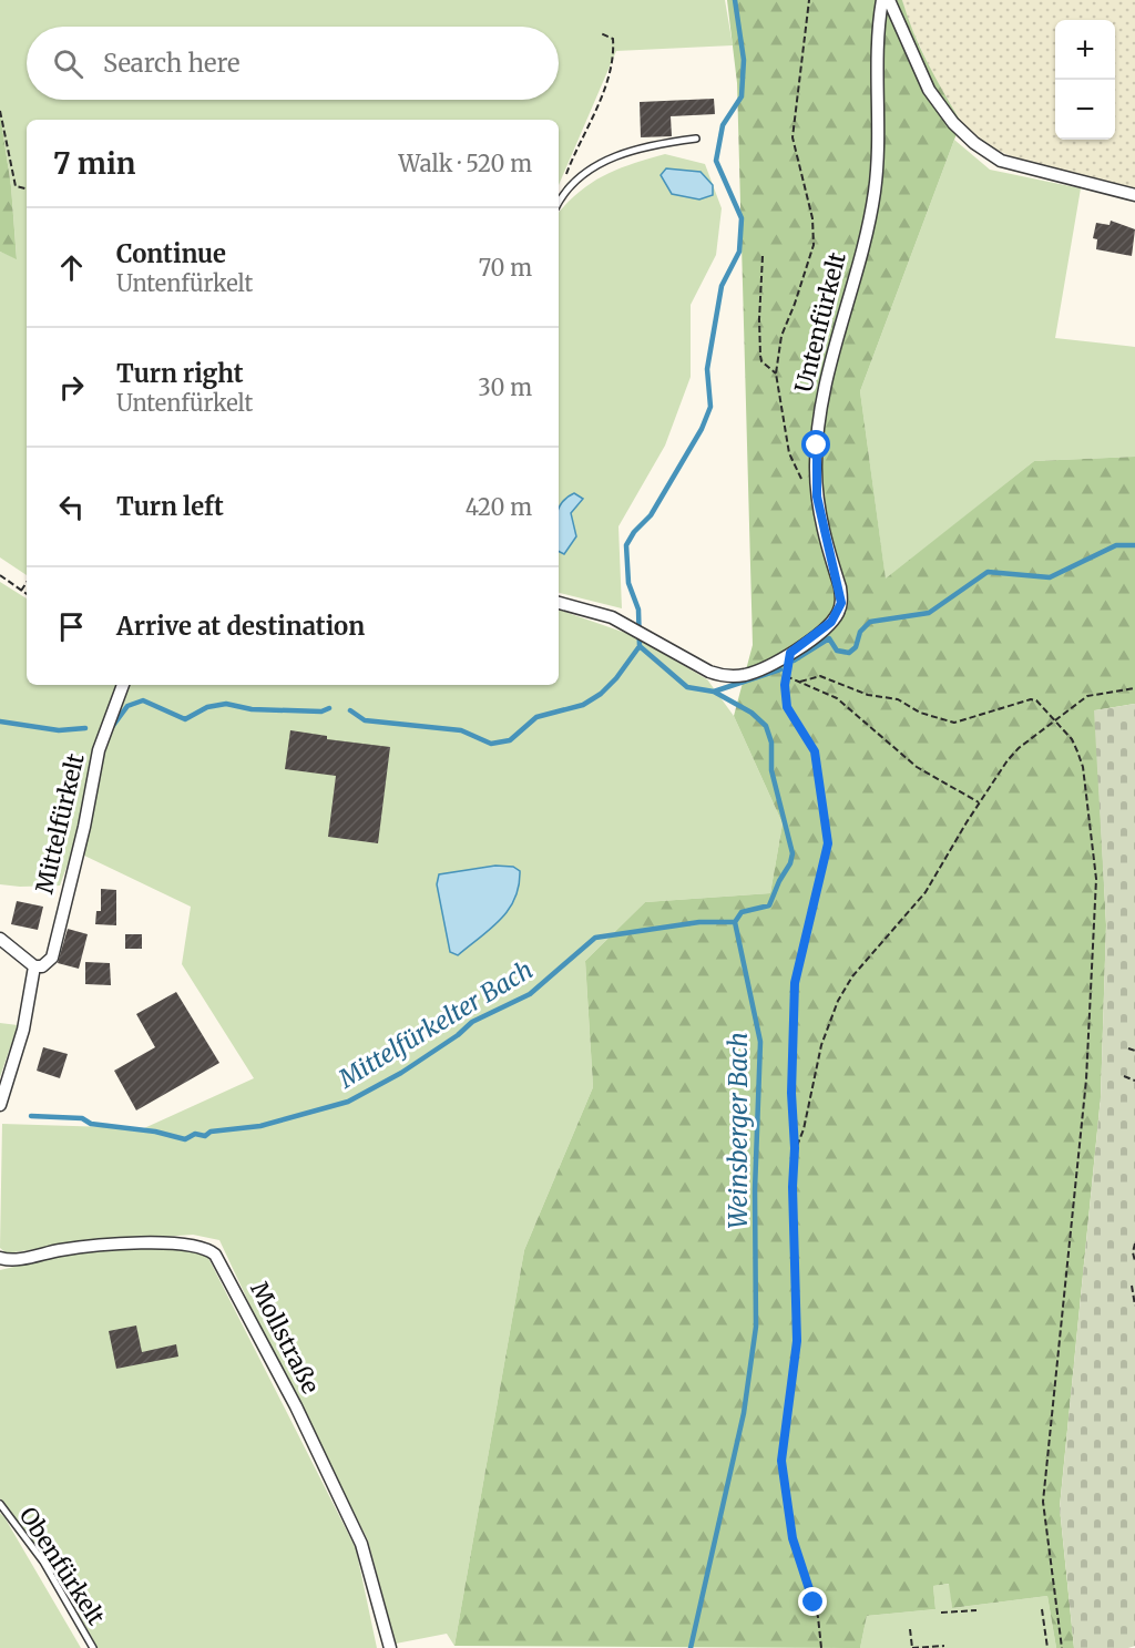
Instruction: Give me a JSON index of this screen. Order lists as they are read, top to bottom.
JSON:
{
  "streets": {
    "street": ["Untenfürkelt", "Mittelfürkelt", "Mollstraße"],
    "lane": ["Obenfürkelt"]
  },
  "water": ["Mittelfürkelter Bach", "Weinsberger Bach"],
  "page": {
    "map_buttons": ["+", "−"],
    "search": "Search here",
    "heading": ["7 min", "Walk · 520 m"],
    "list": [
      ["Continue", "Untenfürkelt", "70 m"],
      ["Turn right", "Untenfürkelt", "30 m"],
      ["Turn left", "420 m"],
      "Arrive at destination"
    ]
  }
}
